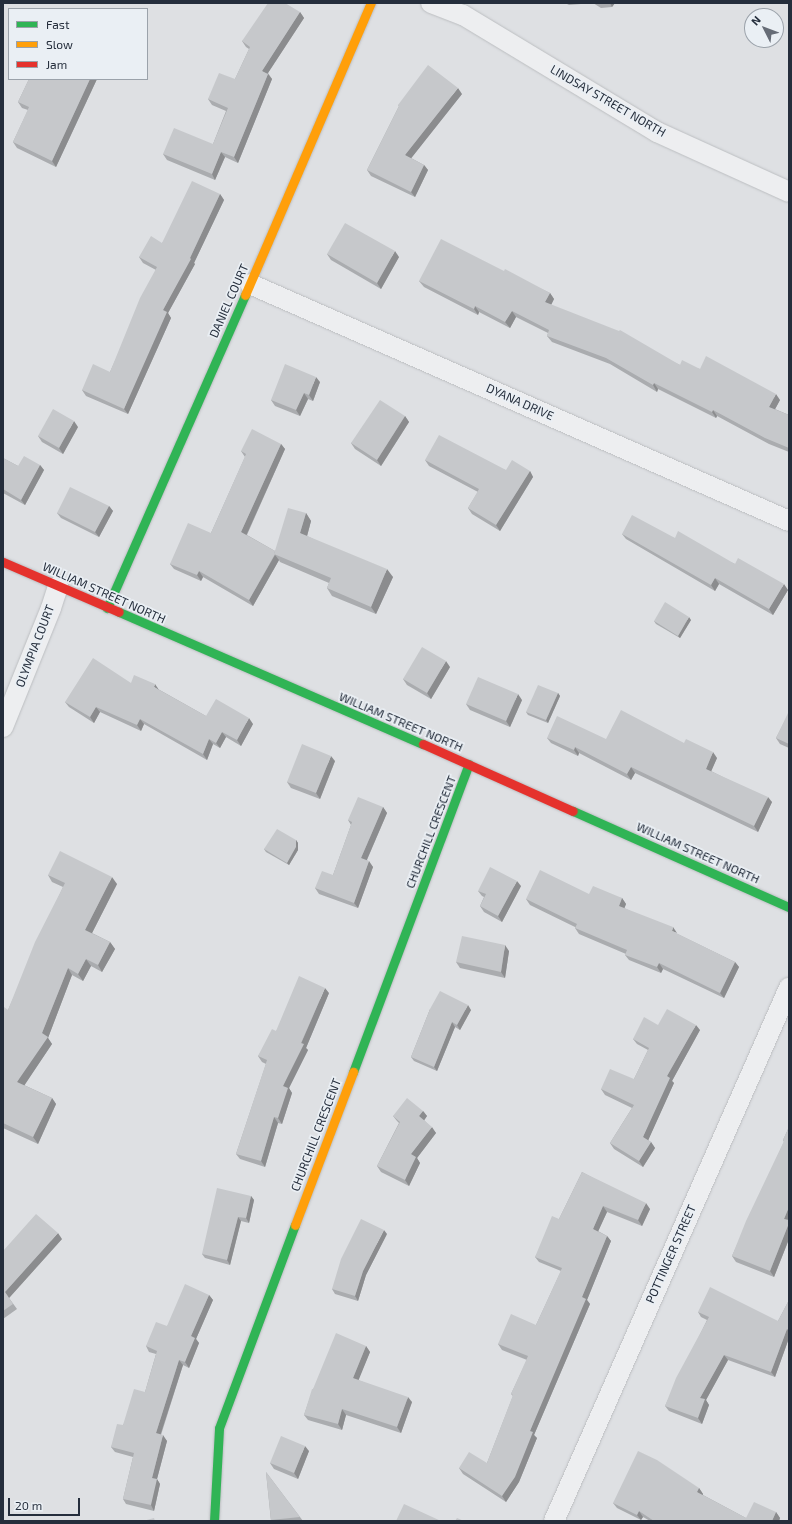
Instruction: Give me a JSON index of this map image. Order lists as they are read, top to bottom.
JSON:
{
  "streets": {
    "street": [
      "LINDSAY STREET NORTH",
      "DANIEL COURT",
      "DYANA DRIVE",
      "WILLIAM STREET NORTH",
      "OLYMPIA COURT",
      "CHURCHILL CRESCENT",
      "POTTINGER STREET"
    ]
  },
  "crossings": [
    ["DANIEL COURT", "DYANA DRIVE"],
    ["DANIEL COURT", "WILLIAM STREET NORTH"],
    ["WILLIAM STREET NORTH", "OLYMPIA COURT"],
    ["WILLIAM STREET NORTH", "CHURCHILL CRESCENT"]
  ],
  "legend": ["Fast", "Slow", "Jam"],
  "scale_bar": "20 m",
  "north": "top left"
}
